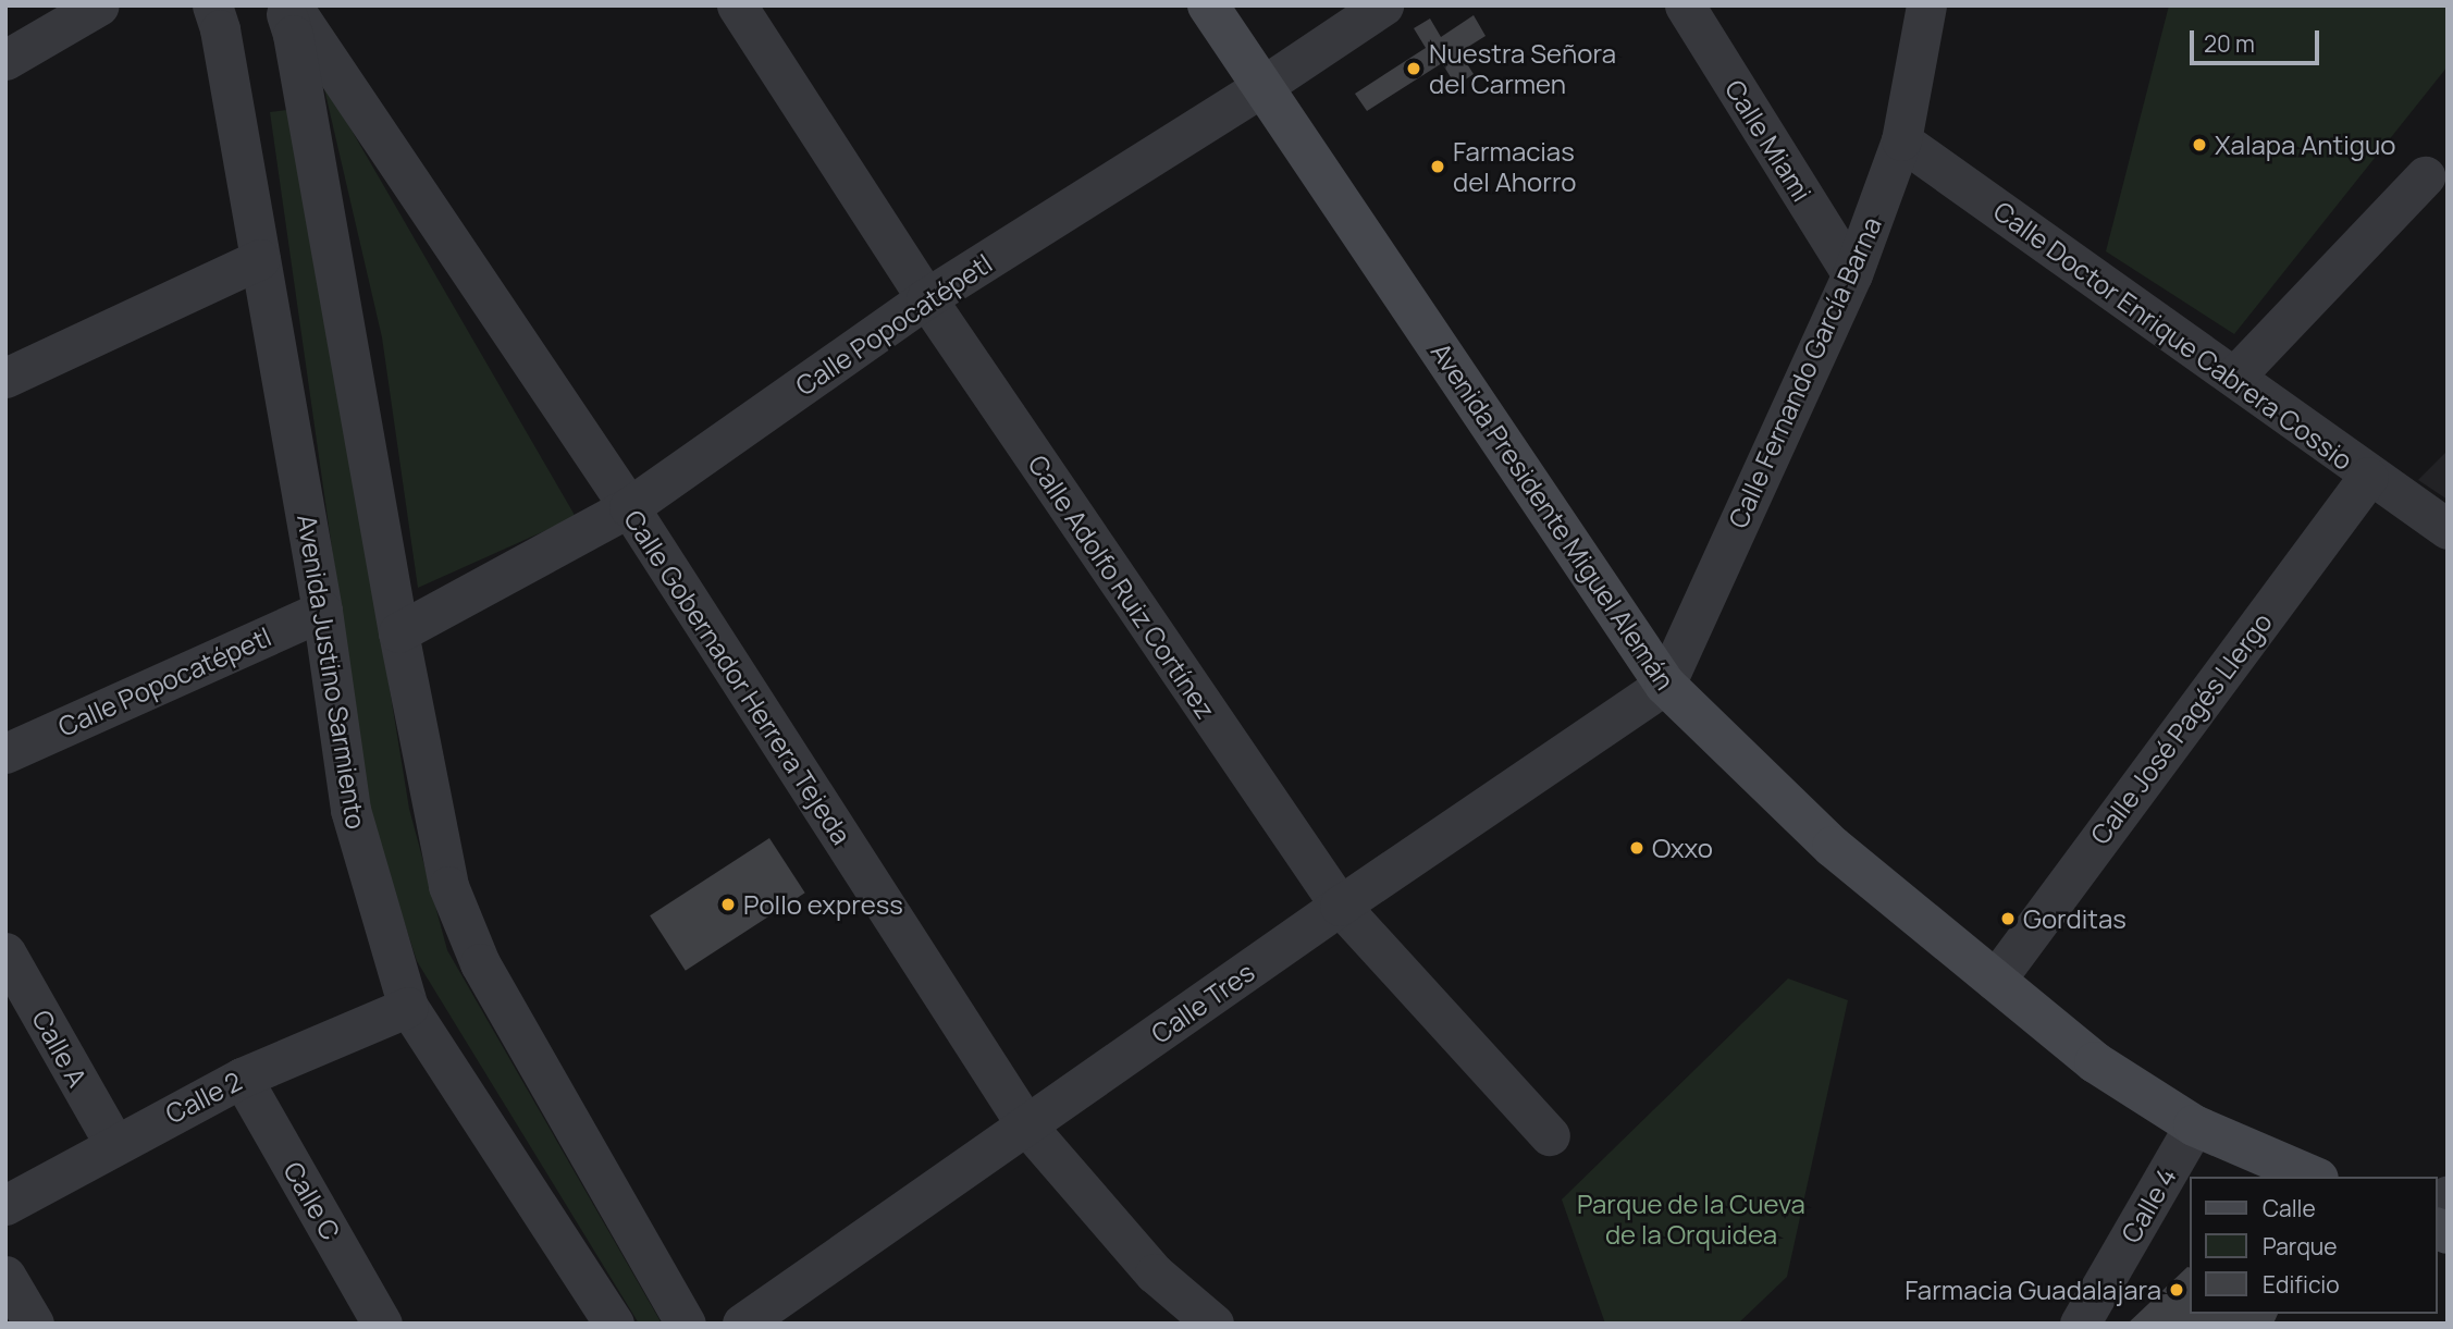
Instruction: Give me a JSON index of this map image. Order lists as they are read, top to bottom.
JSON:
{
  "streets": {
    "main road": ["Avenida Presidente Miguel Alemán"],
    "street": [
      "Calle Miami",
      "Calle Popocatépetl",
      "Calle Doctor Enrique Cabrera Cossio",
      "Calle Fernando García Barna",
      "Calle Adolfo Ruiz Cortínez",
      "Avenida Justino Sarmiento",
      "Calle Gobernador Herrera Tejeda",
      "Calle José Pagés Llergo",
      "Calle Tres",
      "Calle A",
      "Calle 2",
      "Calle C",
      "Calle 4"
    ]
  },
  "crossings": [
    ["Calle Miami", "Calle Fernando García Barna"],
    ["Calle Popocatépetl", "Avenida Presidente Miguel Alemán"],
    ["Calle Popocatépetl", "Calle Adolfo Ruiz Cortínez"],
    ["Calle Popocatépetl", "Avenida Justino Sarmiento"],
    ["Calle Popocatépetl", "Calle Gobernador Herrera Tejeda"],
    ["Calle Doctor Enrique Cabrera Cossio", "Calle Fernando García Barna"],
    ["Calle Doctor Enrique Cabrera Cossio", "Calle José Pagés Llergo"],
    ["Calle Fernando García Barna", "Avenida Presidente Miguel Alemán"],
    ["Calle Fernando García Barna", "Calle Tres"],
    ["Avenida Presidente Miguel Alemán", "Calle José Pagés Llergo"],
    ["Avenida Presidente Miguel Alemán", "Calle Tres"],
    ["Avenida Presidente Miguel Alemán", "Calle 4"],
    ["Calle Adolfo Ruiz Cortínez", "Calle Tres"],
    ["Avenida Justino Sarmiento", "Calle 2"],
    ["Calle Gobernador Herrera Tejeda", "Calle Tres"],
    ["Calle A", "Calle 2"],
    ["Calle 2", "Calle C"]
  ],
  "parks": ["Parque de la Cueva de la Orquidea"],
  "places": [
    "Nuestra Señora del Carmen",
    "Xalapa Antiguo",
    "Farmacias del Ahorro",
    "Oxxo",
    "Pollo express",
    "Gorditas",
    "Farmacia Guadalajara"
  ],
  "legend": ["Calle", "Parque", "Edificio"],
  "scale_bar": "20 m"
}
